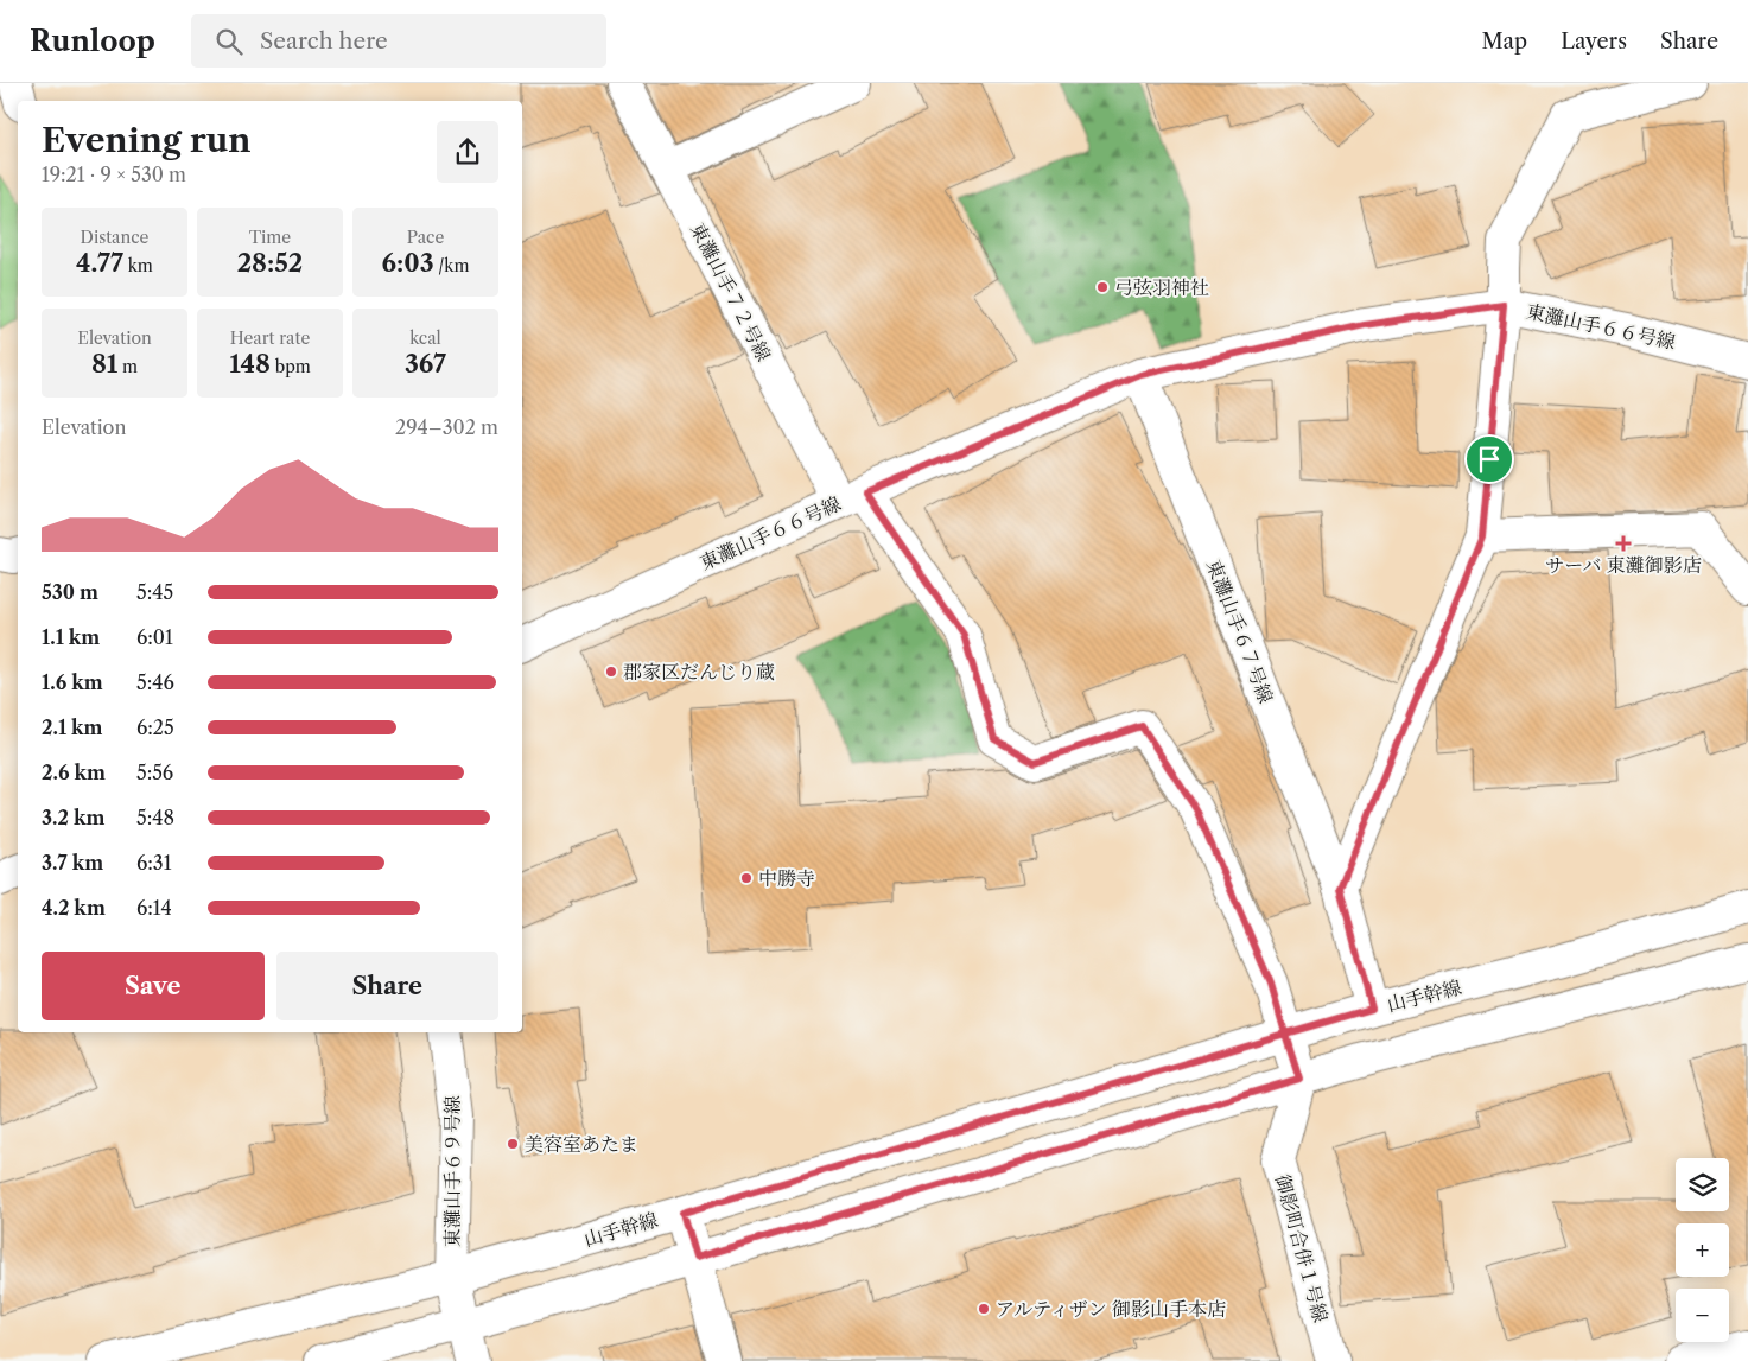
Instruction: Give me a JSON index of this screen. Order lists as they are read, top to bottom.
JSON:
{
  "streets": {
    "street": [
      "東灘山手７２号線",
      "東灘山手６６号線",
      "東灘山手６７号線",
      "山手幹線",
      "東灘山手６９号線",
      "御影町合併１号線"
    ]
  },
  "crossings": [
    ["東灘山手７２号線", "東灘山手６６号線"],
    ["東灘山手７２号線", "山手幹線"],
    ["東灘山手６６号線", "東灘山手６７号線"],
    ["山手幹線", "東灘山手６９号線"]
  ],
  "places": {
    "other": [
      "弓弦羽神社",
      "郡家区だんじり蔵",
      "中勝寺",
      "美容室あたま",
      "アルティザン 御影山手本店"
    ],
    "health": ["サーバ 東灘御影店"]
  },
  "page": {
    "header": "Runloop",
    "search": "Search here",
    "nav": ["Map", "Layers", "Share"],
    "heading": ["Evening run", "19:21 · 9 × 530 m"],
    "stats": [
      ["Distance", "4.77 km"],
      ["Time", "28:52"],
      ["Pace", "6:03 /km"],
      ["Elevation", "81 m"],
      ["Heart rate", "148 bpm"],
      ["kcal", "367"]
    ],
    "chart": ["Elevation", "294–302 m"],
    "list": [
      {
        "name": "530 m",
        "note": "5:45"
      },
      {
        "name": "1.1 km",
        "note": "6:01"
      },
      {
        "name": "1.6 km",
        "note": "5:46"
      },
      {
        "name": "2.1 km",
        "note": "6:25"
      },
      {
        "name": "2.6 km",
        "note": "5:56"
      },
      {
        "name": "3.2 km",
        "note": "5:48"
      },
      {
        "name": "3.7 km",
        "note": "6:31"
      },
      {
        "name": "4.2 km",
        "note": "6:14"
      }
    ],
    "buttons": ["Save", "Share"],
    "map_buttons": ["+", "−"]
  }
}
